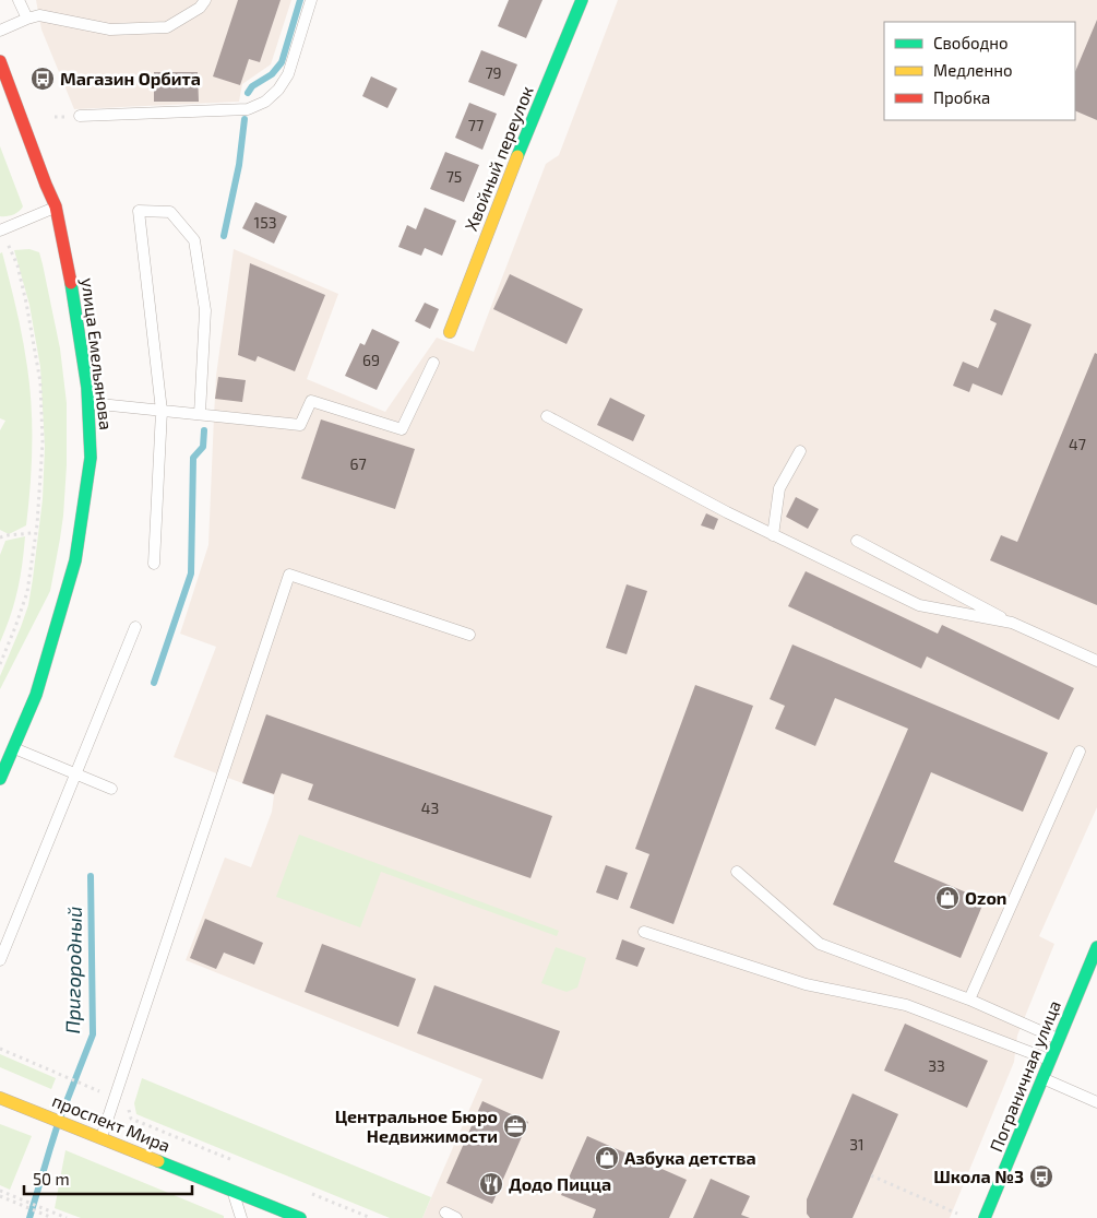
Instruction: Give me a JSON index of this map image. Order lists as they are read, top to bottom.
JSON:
{
  "streets": {
    "main road": [
      "Хвойный переулок",
      "улица Емельянова",
      "Пограничная улица",
      "проспект Мира"
    ]
  },
  "water": ["Пригородный"],
  "places": {
    "bus stop": ["Магазин Орбита", "Школа №3"],
    "shop": ["Ozon", "Азбука детства"],
    "office": ["Центральное Бюро Недвижимости"],
    "restaurant": ["Додо Пицца"]
  },
  "house_numbers": [
    "79",
    "77",
    "75",
    "153",
    "69",
    "47",
    "67",
    "43",
    "33",
    "31"
  ],
  "legend": ["Свободно", "Медленно", "Пробка"],
  "scale_bar": "50 m"
}
